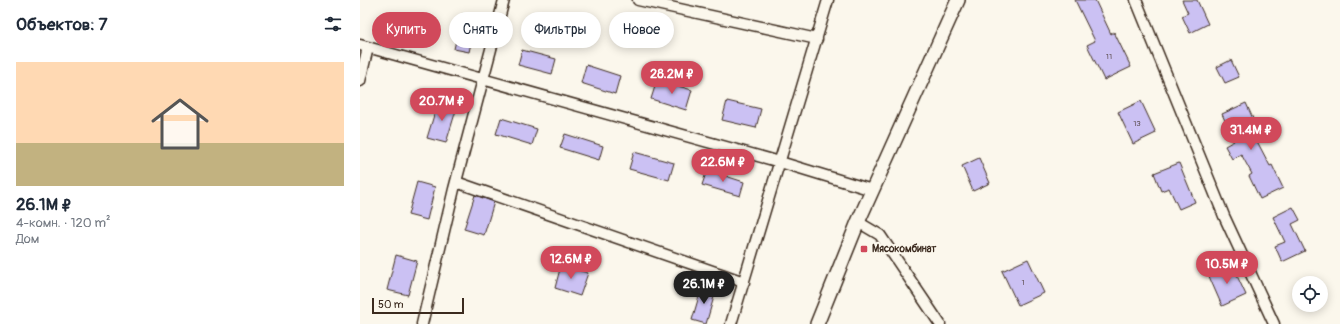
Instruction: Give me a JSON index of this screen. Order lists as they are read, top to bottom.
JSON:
{
  "places": {
    "transit": ["Мясокомбинат"]
  },
  "house_numbers": ["11", "13", "1"],
  "scale_bar": "50 m",
  "page": {
    "heading": "Объектов: 7",
    "chip": [
      "Купить",
      "Снять",
      "Фильтры",
      "Новое"
    ],
    "list": [
      {
        "name": "26.1M ₽",
        "note": "4-комн. · 120 m² · Дом"
      }
    ],
    "price": [
      "28.2M ₽",
      "20.7M ₽",
      "31.4M ₽",
      "22.6M ₽",
      "12.6M ₽",
      "10.5M ₽",
      "26.1M ₽"
    ],
    "scale": "50 m"
  }
}
